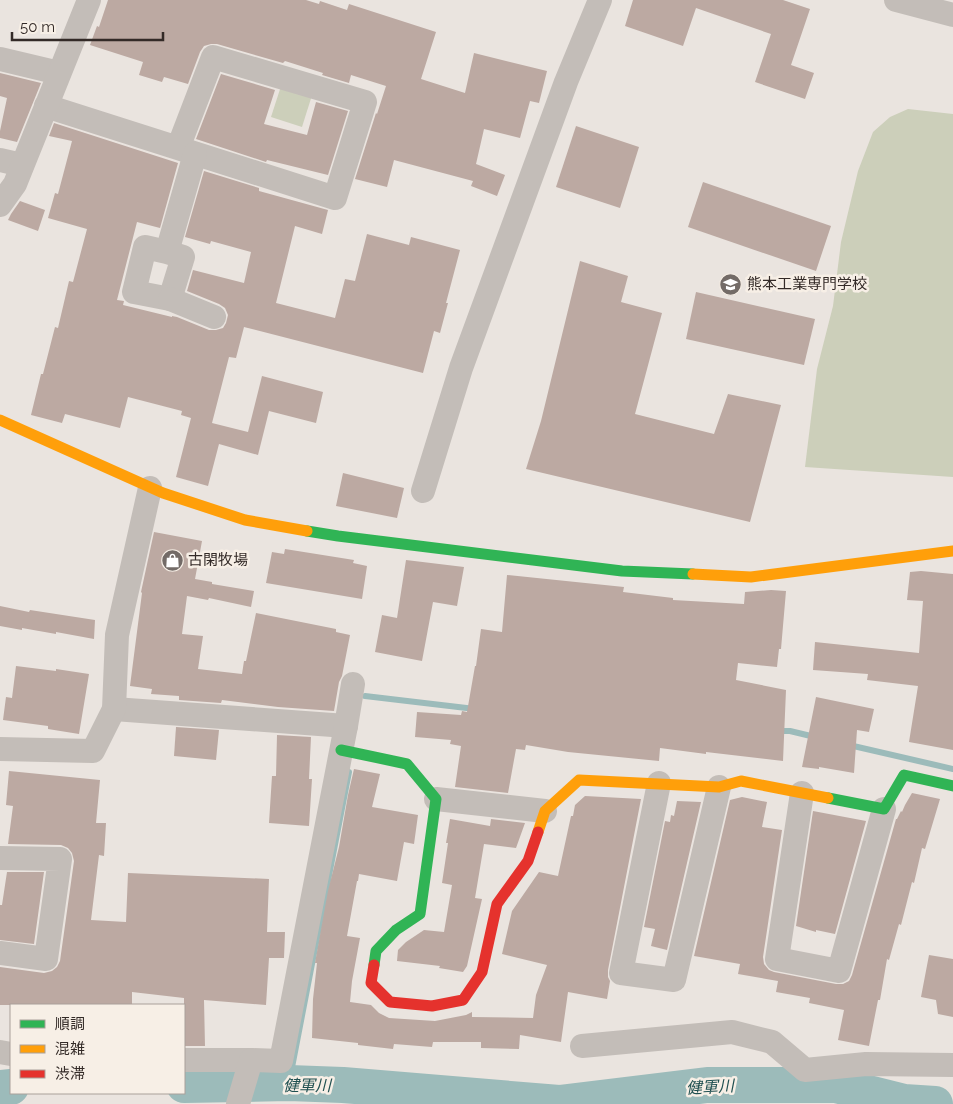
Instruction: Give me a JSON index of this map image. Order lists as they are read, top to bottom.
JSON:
{
  "water": ["健軍川"],
  "places": {
    "school or university": ["熊本工業専門学校"],
    "shop": ["古閑牧場"]
  },
  "legend": ["順調", "混雑", "渋滞"],
  "scale_bar": "50 m"
}
